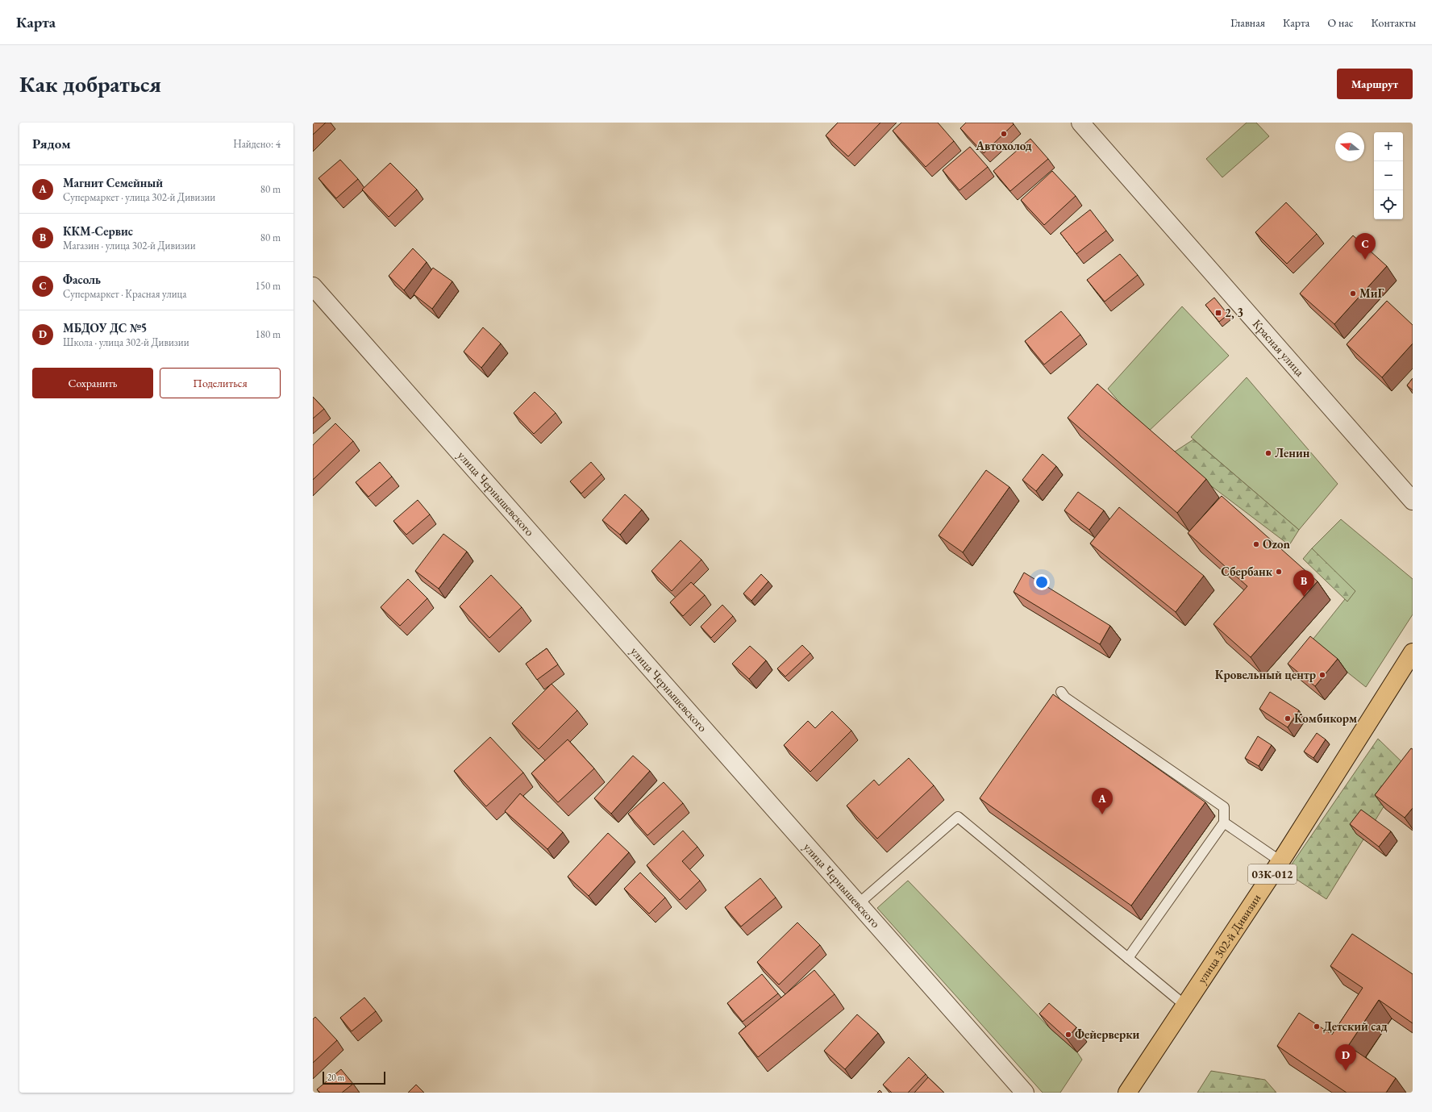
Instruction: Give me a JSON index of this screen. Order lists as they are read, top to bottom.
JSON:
{
  "streets": {
    "main road": ["03К-012", "улица 302-й Дивизии"],
    "street": ["Красная улица", "улица Чернышевского"]
  },
  "places": {
    "other": [
      "Автохолод",
      "МиГ",
      "Ленин",
      "Ozon",
      "Сбербанк",
      "Кровельный центр",
      "Комбикорм",
      "Детский сад",
      "Фейерверки"
    ],
    "transit": ["2, 3"]
  },
  "scale_bar": "20 m",
  "north": "left",
  "page": {
    "header": "Карта",
    "nav": [
      "Главная",
      "Карта",
      "О нас",
      "Контакты"
    ],
    "buttons": [
      "Маршрут",
      ["Сохранить", "Поделиться"]
    ],
    "title": "Как добраться",
    "heading": ["Рядом", "Найдено: 4"],
    "map_buttons": ["+", "−"],
    "list": [
      {
        "mark": "A",
        "name": "Магнит Семейный",
        "note": "Супермаркет · улица 302-й Дивизии",
        "value": "80 m"
      },
      {
        "mark": "B",
        "name": "ККМ-Сервис",
        "note": "Магазин · улица 302-й Дивизии",
        "value": "80 m"
      },
      {
        "mark": "C",
        "name": "Фасоль",
        "note": "Супермаркет · Красная улица",
        "value": "150 m"
      },
      {
        "mark": "D",
        "name": "МБДОУ ДС №5",
        "note": "Школа · улица 302-й Дивизии",
        "value": "180 m"
      }
    ],
    "pins": [
      "C",
      "B",
      "A",
      "D"
    ],
    "scale": "20 m"
  }
}
